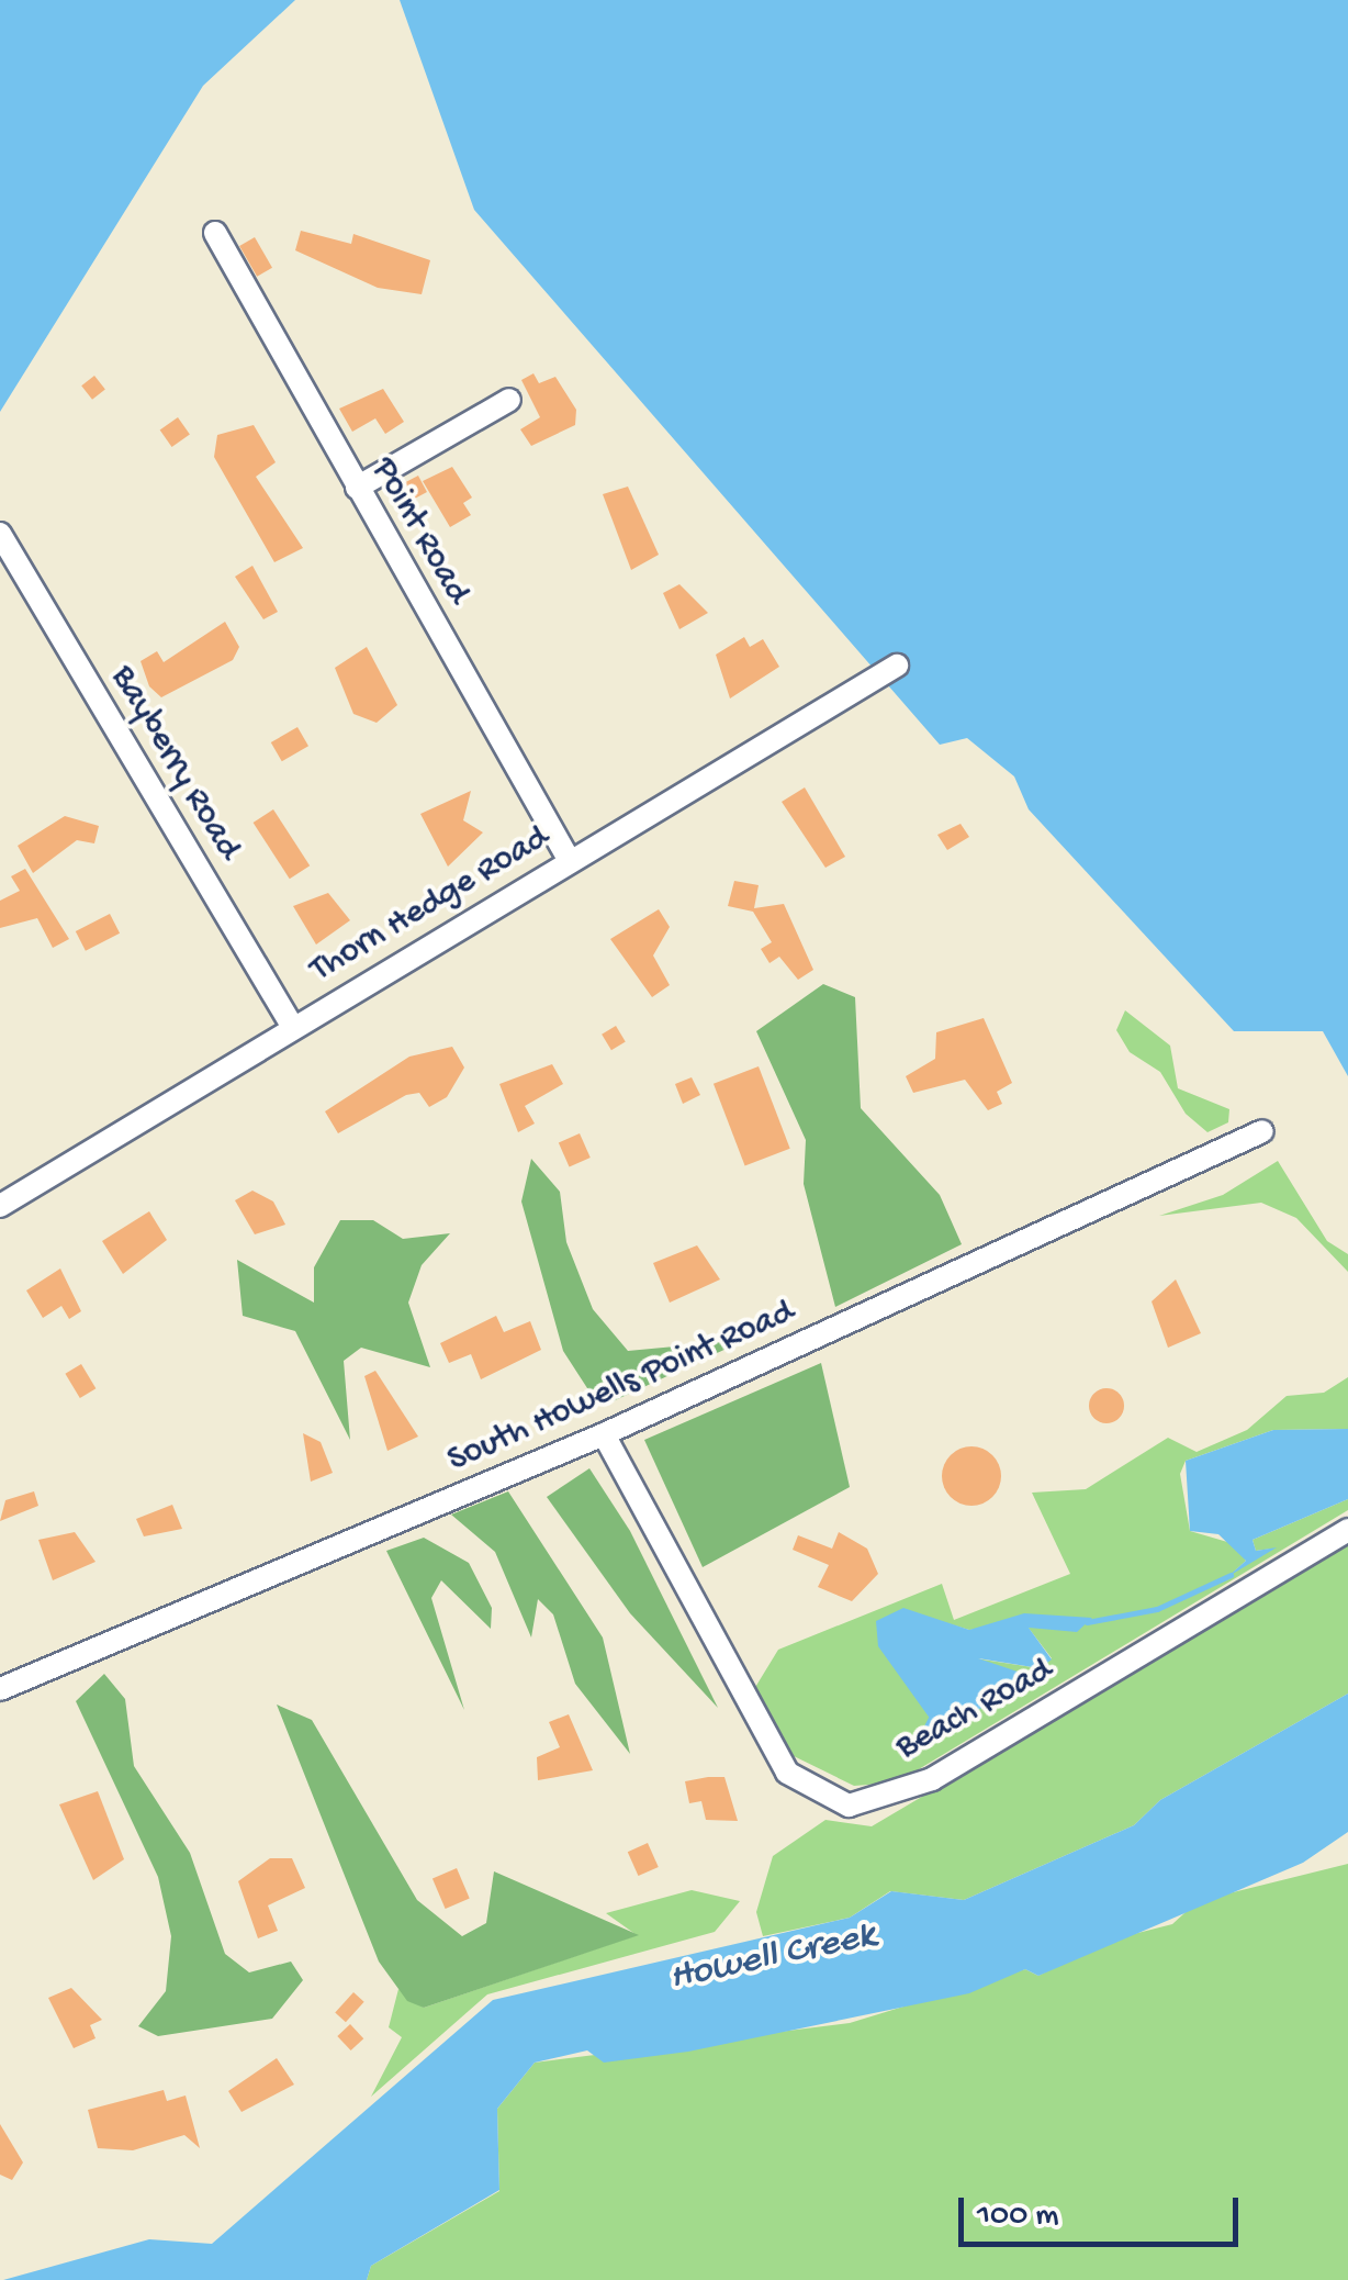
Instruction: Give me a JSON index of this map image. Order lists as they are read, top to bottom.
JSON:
{
  "streets": {
    "street": [
      "Point Road",
      "Bayberry Road",
      "Thorn Hedge Road",
      "South Howells Point Road",
      "Beach Road"
    ]
  },
  "crossings": [
    ["Point Road", "Thorn Hedge Road"],
    ["Bayberry Road", "Thorn Hedge Road"],
    ["South Howells Point Road", "Beach Road"]
  ],
  "water": ["Howell Creek"],
  "scale_bar": "100 m"
}
